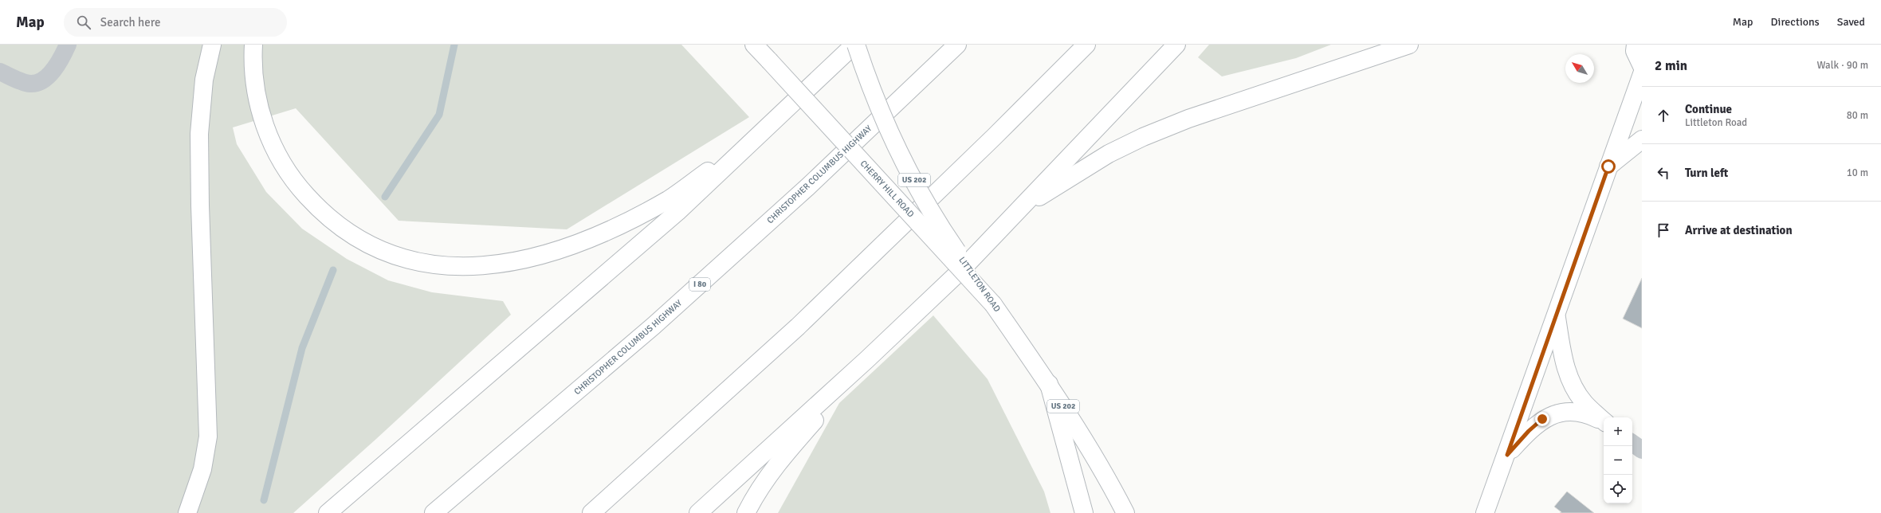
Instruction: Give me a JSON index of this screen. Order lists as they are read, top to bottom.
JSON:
{
  "streets": {
    "main road": [
      "CHRISTOPHER COLUMBUS HIGHWAY",
      "US 202",
      "CHERRY HILL ROAD",
      "I 80",
      "LITTLETON ROAD"
    ]
  },
  "crossings": [
    ["CHERRY HILL ROAD", "LITTLETON ROAD"]
  ],
  "north": "top left",
  "page": {
    "header": "Map",
    "search": "Search here",
    "nav": ["Map", "Directions", "Saved"],
    "heading": ["2 min", "Walk · 90 m"],
    "list": [
      ["Continue", "Littleton Road", "80 m"],
      ["Turn left", "10 m"],
      "Arrive at destination"
    ],
    "map_buttons": ["+", "−"]
  }
}
